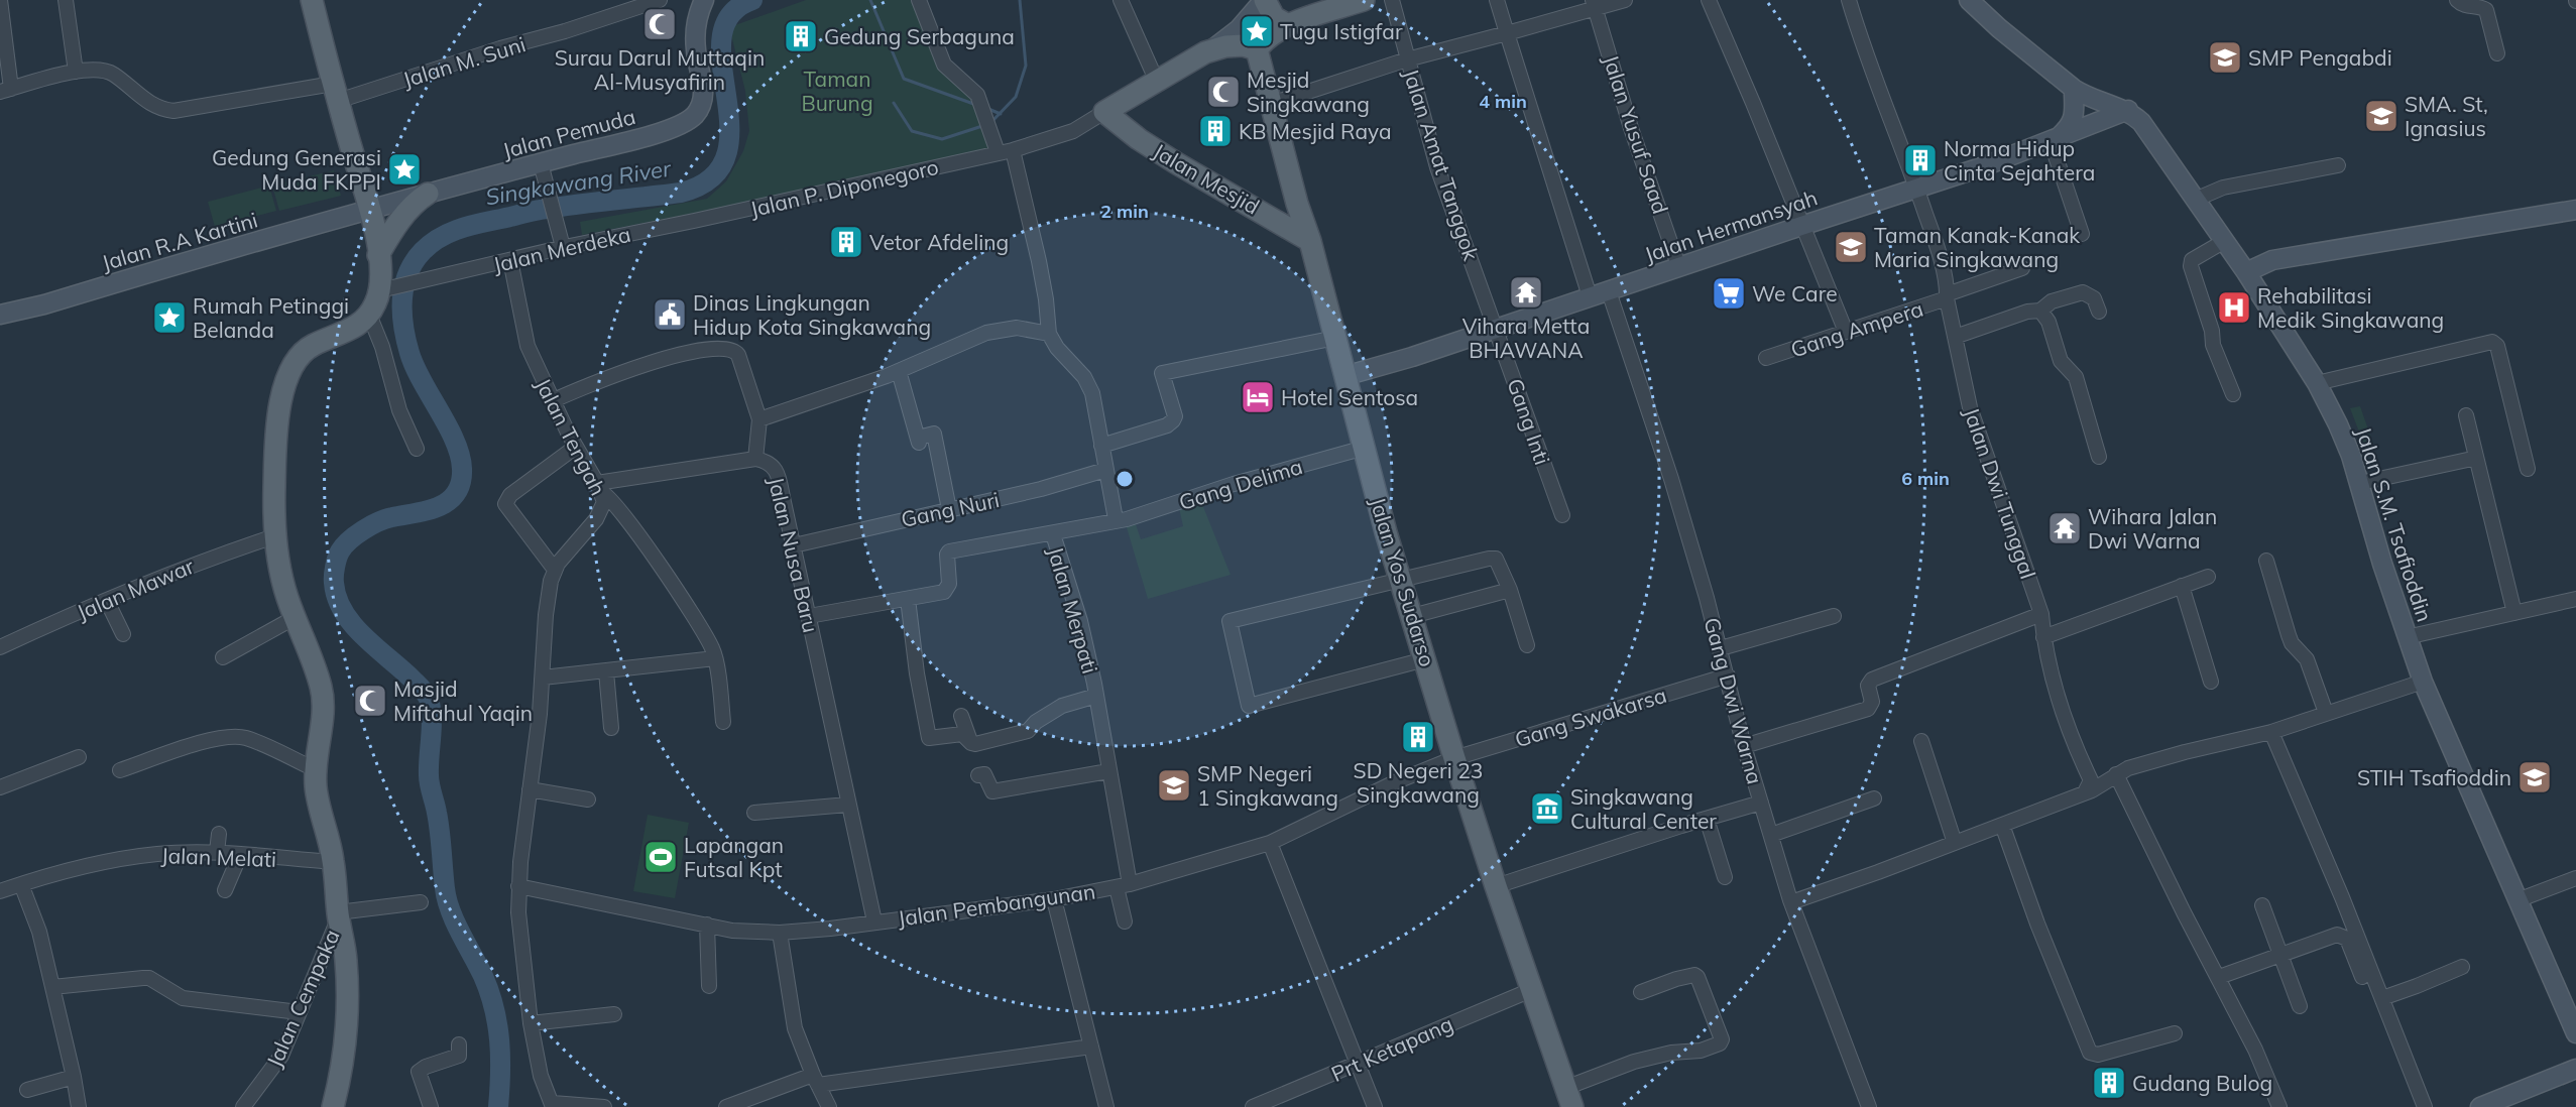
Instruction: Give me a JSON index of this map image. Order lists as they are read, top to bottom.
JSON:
{
  "streets": {
    "main road": ["Jalan Mesjid", "Jalan Yos Sudarso"],
    "street": [
      "Jalan M. Suni",
      "Jalan Pemuda",
      "Jalan Yusuf Saad",
      "Jalan Amat Tanggok",
      "Jalan P. Diponegoro",
      "Jalan Hermansyah",
      "Jalan R.A Kartini",
      "Jalan Merdeka",
      "Gang Ampera",
      "Gang Inti",
      "Jalan Tengah",
      "Gang Delima",
      "Jalan Dwi Tunggal",
      "Gang Nuri",
      "Jalan S.M. Tsafioddin",
      "Jalan Nusa Baru",
      "Jalan Mawar",
      "Jalan Merpati",
      "Gang Dwi Warna",
      "Gang Swakarsa",
      "Jalan Melati",
      "Jalan Pembangunan",
      "Jalan Cempaka",
      "Prt Ketapang"
    ]
  },
  "crossings": [
    ["Jalan Pemuda", "Jalan R.A Kartini"],
    ["Jalan Yusuf Saad", "Jalan Hermansyah"],
    ["Jalan Amat Tanggok", "Jalan Hermansyah"],
    ["Jalan Amat Tanggok", "Gang Inti"],
    ["Jalan Mesjid", "Jalan Yos Sudarso"],
    ["Jalan P. Diponegoro", "Jalan Merdeka"],
    ["Jalan Hermansyah", "Gang Inti"],
    ["Jalan Hermansyah", "Jalan Dwi Tunggal"],
    ["Jalan Hermansyah", "Jalan S.M. Tsafioddin"],
    ["Jalan Hermansyah", "Jalan Yos Sudarso"],
    ["Jalan Hermansyah", "Gang Dwi Warna"],
    ["Jalan Merdeka", "Jalan Tengah"],
    ["Gang Ampera", "Jalan Dwi Tunggal"],
    ["Jalan Tengah", "Jalan Nusa Baru"],
    ["Jalan Tengah", "Jalan Pembangunan"],
    ["Gang Delima", "Jalan Yos Sudarso"],
    ["Gang Delima", "Jalan Merpati"],
    ["Gang Nuri", "Jalan Nusa Baru"],
    ["Jalan Nusa Baru", "Jalan Pembangunan"],
    ["Jalan Yos Sudarso", "Gang Swakarsa"],
    ["Jalan Yos Sudarso", "Jalan Pembangunan"],
    ["Jalan Yos Sudarso", "Prt Ketapang"],
    ["Jalan Merpati", "Jalan Pembangunan"],
    ["Gang Dwi Warna", "Gang Swakarsa"],
    ["Gang Swakarsa", "Jalan Pembangunan"]
  ],
  "water": ["Singkawang River"],
  "parks": ["Taman Burung"],
  "places": {
    "mosque": ["Surau Darul Muttaqin Al-Musyafirin", "Mesjid Singkawang", "Masjid Miftahul Yaqin"],
    "place": ["Tugu Istigfar", "Gedung Generasi Muda FKPPI", "Rumah Petinggi Belanda"],
    "building": [
      "Gedung Serbaguna",
      "KB Mesjid Raya",
      "Norma Hidup Cinta Sejahtera",
      "Vetor Afdeling",
      "SD Negeri 23 Singkawang",
      "Gudang Bulog"
    ],
    "school or university": [
      "SMP Pengabdi",
      "SMA. St, Ignasius",
      "Taman Kanak-Kanak Maria Singkawang",
      "STIH Tsafioddin",
      "SMP Negeri 1 Singkawang"
    ],
    "temple": ["Vihara Metta BHAWANA", "Wihara Jalan Dwi Warna"],
    "supermarket": ["We Care"],
    "hospital": ["Rehabilitasi Medik Singkawang"],
    "public building": ["Dinas Lingkungan Hidup Kota Singkawang"],
    "hotel": ["Hotel Sentosa"],
    "museum": ["Singkawang Cultural Center"],
    "sports": ["Lapangan Futsal Kpt"]
  },
  "rings": ["4 min", "2 min", "6 min"]
}
